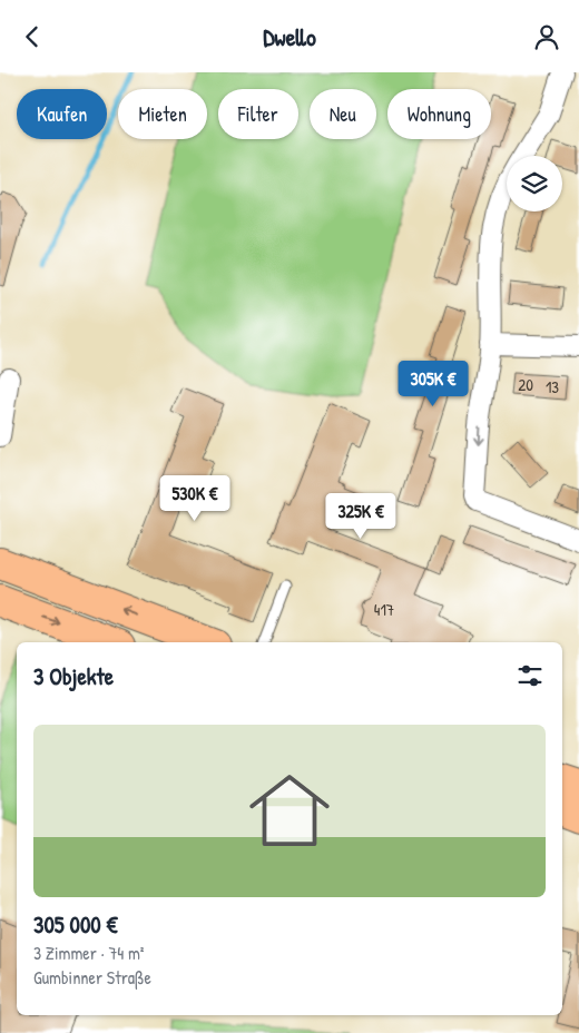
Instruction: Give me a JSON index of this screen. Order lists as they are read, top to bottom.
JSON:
{
  "house_numbers": ["20", "13", "417"],
  "page": {
    "header": "Dwello",
    "chip": [
      "Kaufen",
      "Mieten",
      "Filter",
      "Neu",
      "Wohnung"
    ],
    "price": ["305K €", "530K €", "325K €"],
    "heading": "3 Objekte",
    "list": [
      {
        "name": "305 000 €",
        "note": "3 Zimmer · 74 m² · Gumbinner Straße"
      }
    ]
  }
}
